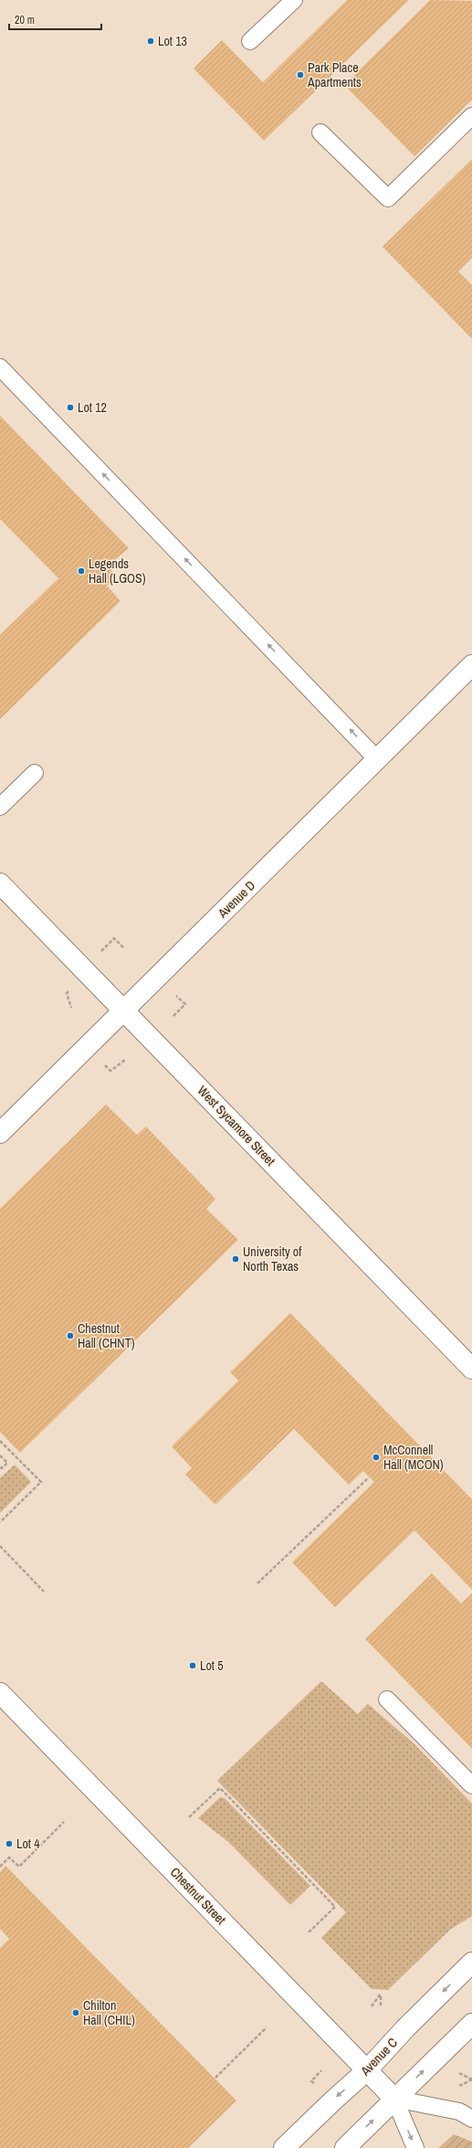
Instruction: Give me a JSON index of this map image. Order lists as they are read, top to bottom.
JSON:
{
  "streets": {
    "street": [
      "Avenue D",
      "West Sycamore Street",
      "Chestnut Street",
      "Avenue C"
    ]
  },
  "crossings": [
    ["Avenue D", "West Sycamore Street"],
    ["Chestnut Street", "Avenue C"]
  ],
  "places": [
    "Lot 13",
    "Park Place Apartments",
    "Lot 12",
    "Legends Hall (LGOS)",
    "University of North Texas",
    "Chestnut Hall (CHNT)",
    "McConnell Hall (MCON)",
    "Lot 5",
    "Lot 4",
    "Chilton Hall (CHIL)"
  ],
  "scale_bar": "20 m"
}
